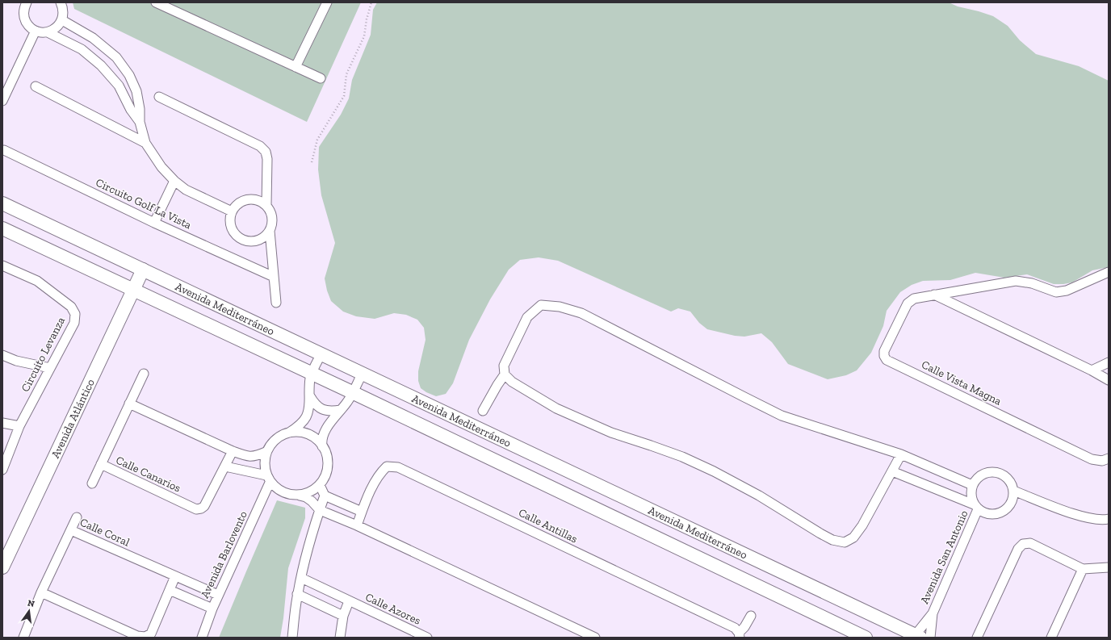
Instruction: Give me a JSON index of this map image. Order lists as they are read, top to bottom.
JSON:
{
  "streets": {
    "street": [
      "Circuito Golf La Vista",
      "Avenida Mediterráneo",
      "Circuito Levanza",
      "Calle Vista Magna",
      "Avenida Atlántico",
      "Calle Canarios",
      "Calle Antillas",
      "Calle Coral",
      "Avenida Barlovento",
      "Avenida San Antonio",
      "Calle Azores"
    ]
  },
  "crossings": [
    ["Avenida Mediterráneo", "Avenida Atlántico"],
    ["Avenida Mediterráneo", "Avenida San Antonio"],
    ["Calle Coral", "Avenida Barlovento"]
  ],
  "north": "top"
}
